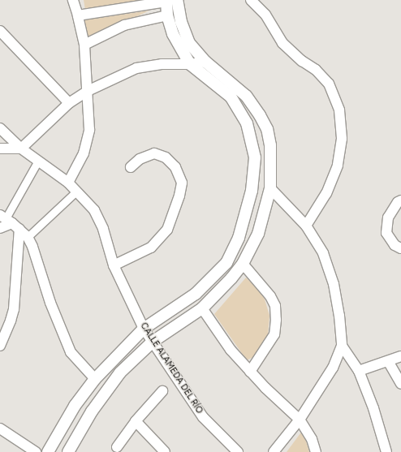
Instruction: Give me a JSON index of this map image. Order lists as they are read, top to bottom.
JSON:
{
  "streets": {
    "street": ["CALLE ALAMEDA DEL RÍO"]
  }
}
